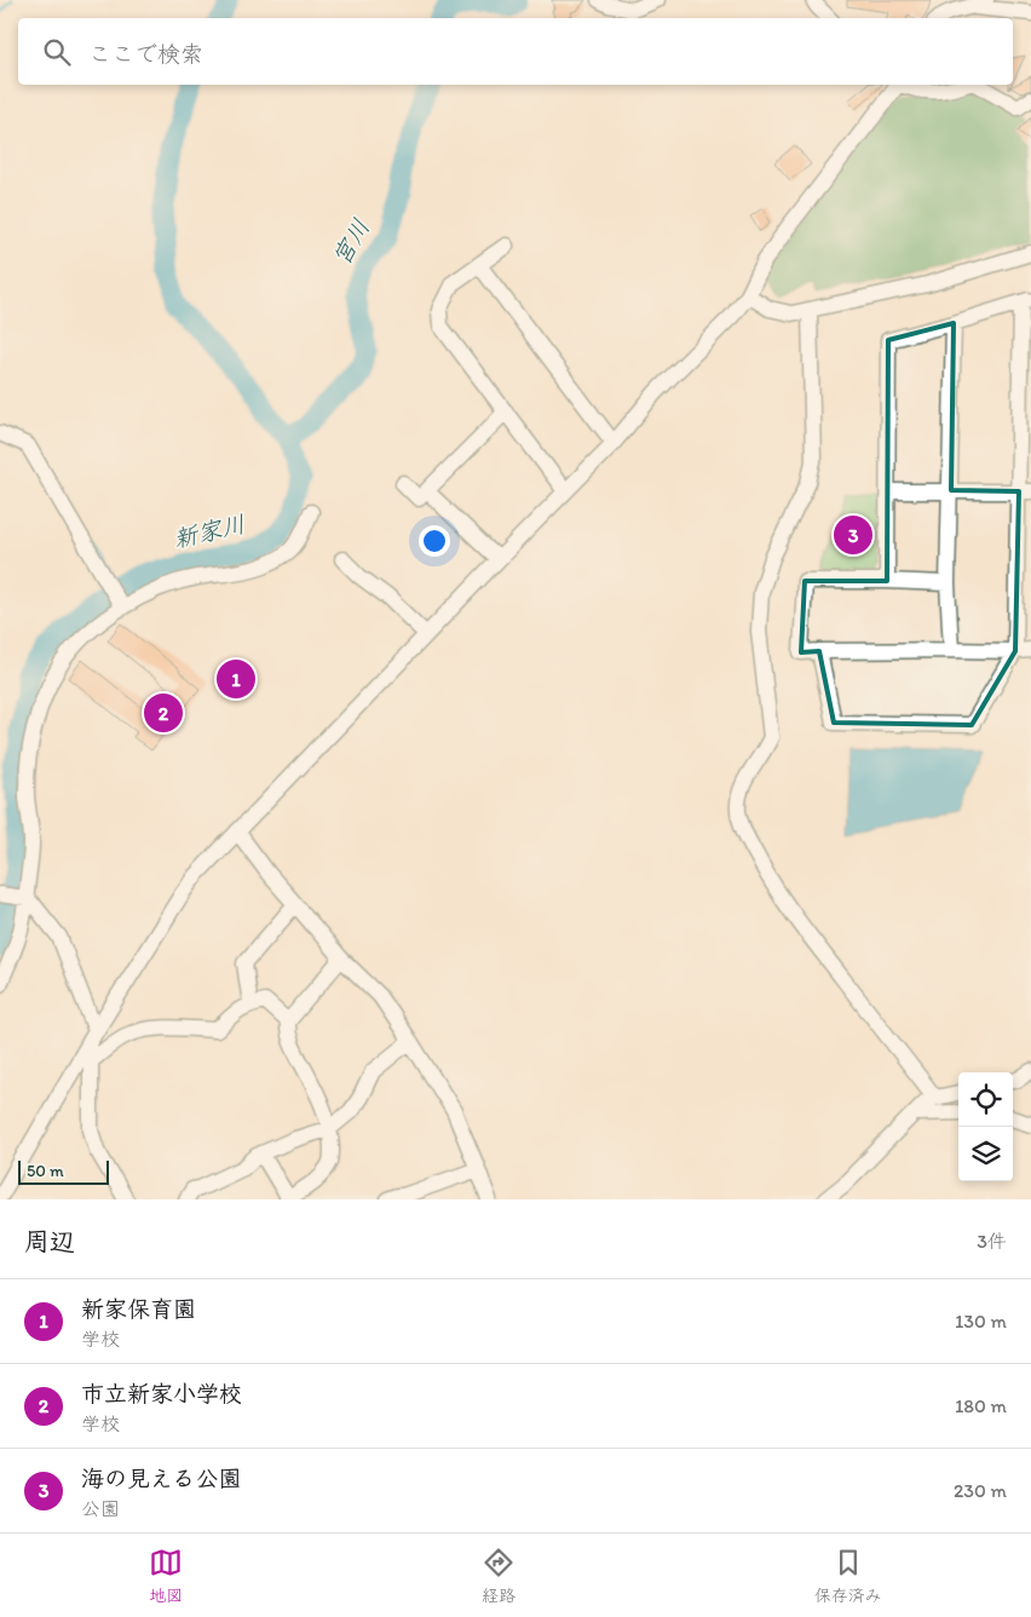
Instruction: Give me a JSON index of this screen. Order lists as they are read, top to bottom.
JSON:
{
  "water": ["宮川", "新家川"],
  "scale_bar": "50 m",
  "page": {
    "search": "ここで検索",
    "pins": ["3", "1", "2"],
    "scale": "50 m",
    "heading": ["周辺", "3件"],
    "list": [
      {
        "mark": "1",
        "name": "新家保育園",
        "note": "学校",
        "value": "130 m"
      },
      {
        "mark": "2",
        "name": "市立新家小学校",
        "note": "学校",
        "value": "180 m"
      },
      {
        "mark": "3",
        "name": "海の見える公園",
        "note": "公園",
        "value": "230 m"
      }
    ],
    "nav": ["地図", "経路", "保存済み"]
  }
}
